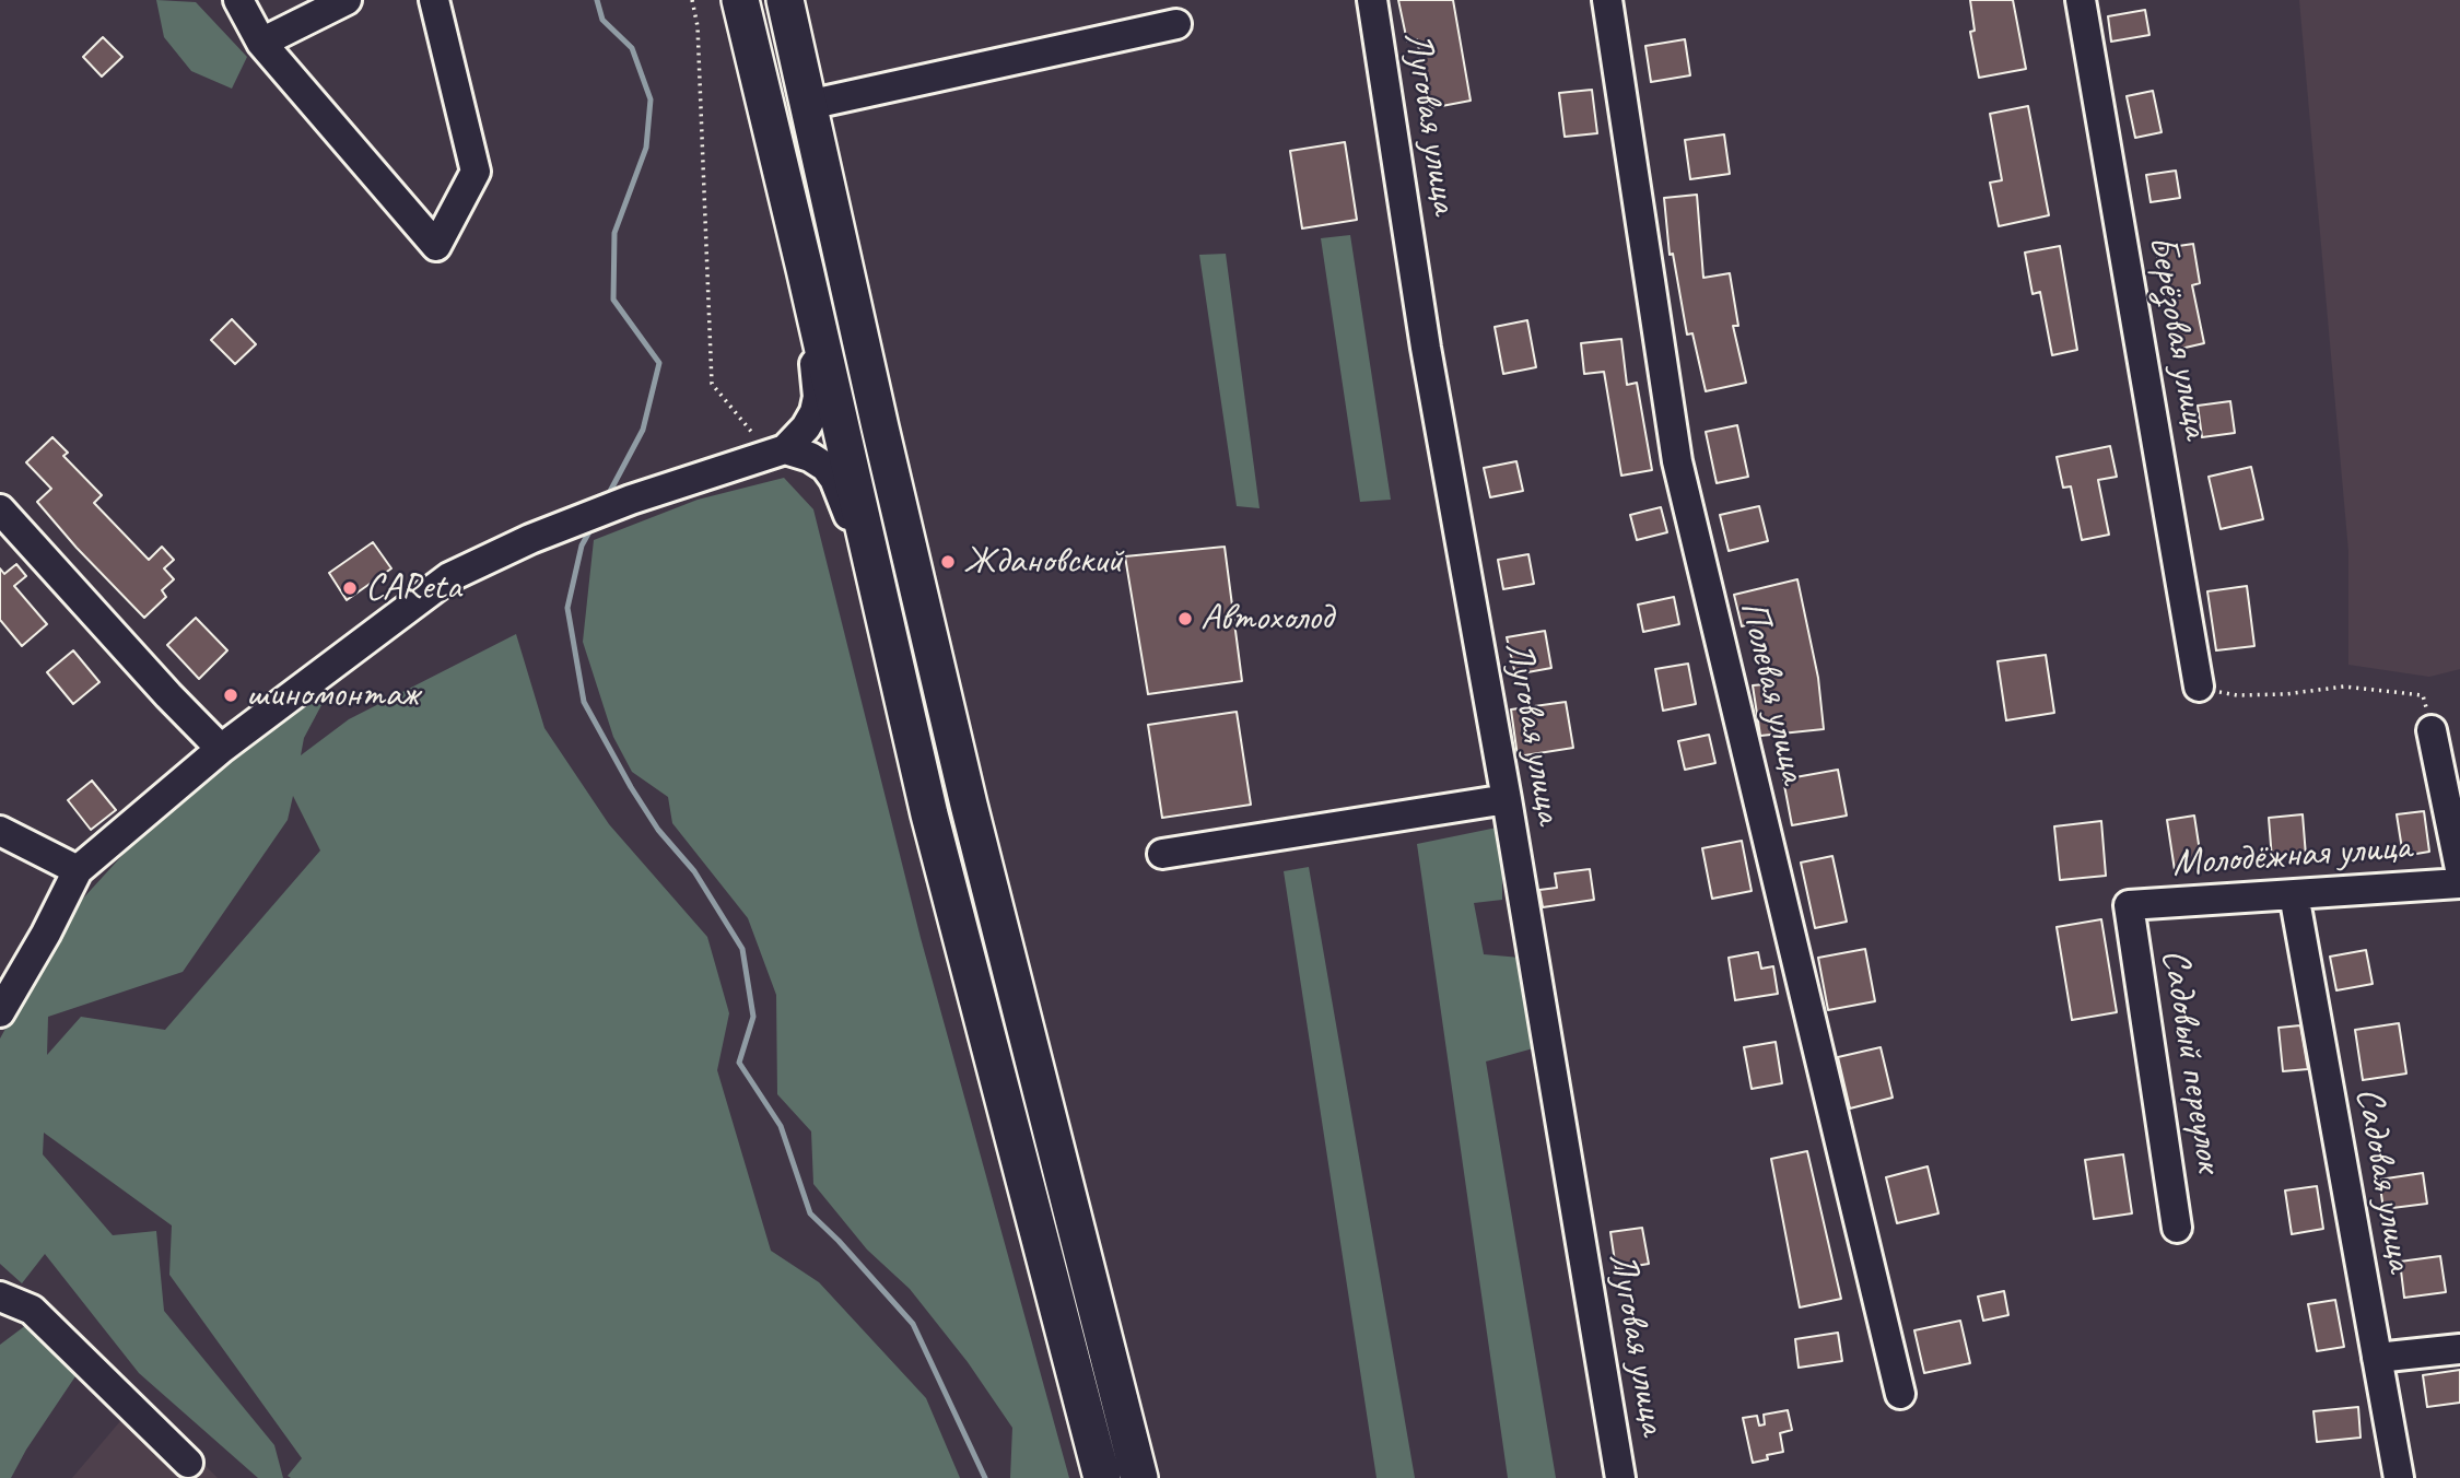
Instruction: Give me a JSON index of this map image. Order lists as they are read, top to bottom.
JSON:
{
  "streets": {
    "street": [
      "Луговая улица",
      "Берёзовая улица",
      "Полевая улица",
      "Молодёжная улица",
      "Садовый переулок",
      "Садовая улица"
    ]
  },
  "crossings": [
    ["Молодёжная улица", "Садовый переулок"],
    ["Молодёжная улица", "Садовая улица"]
  ],
  "places": [
    "Ждановский",
    "CAReta",
    "Автохолод",
    "шиномонтаж"
  ]
}
